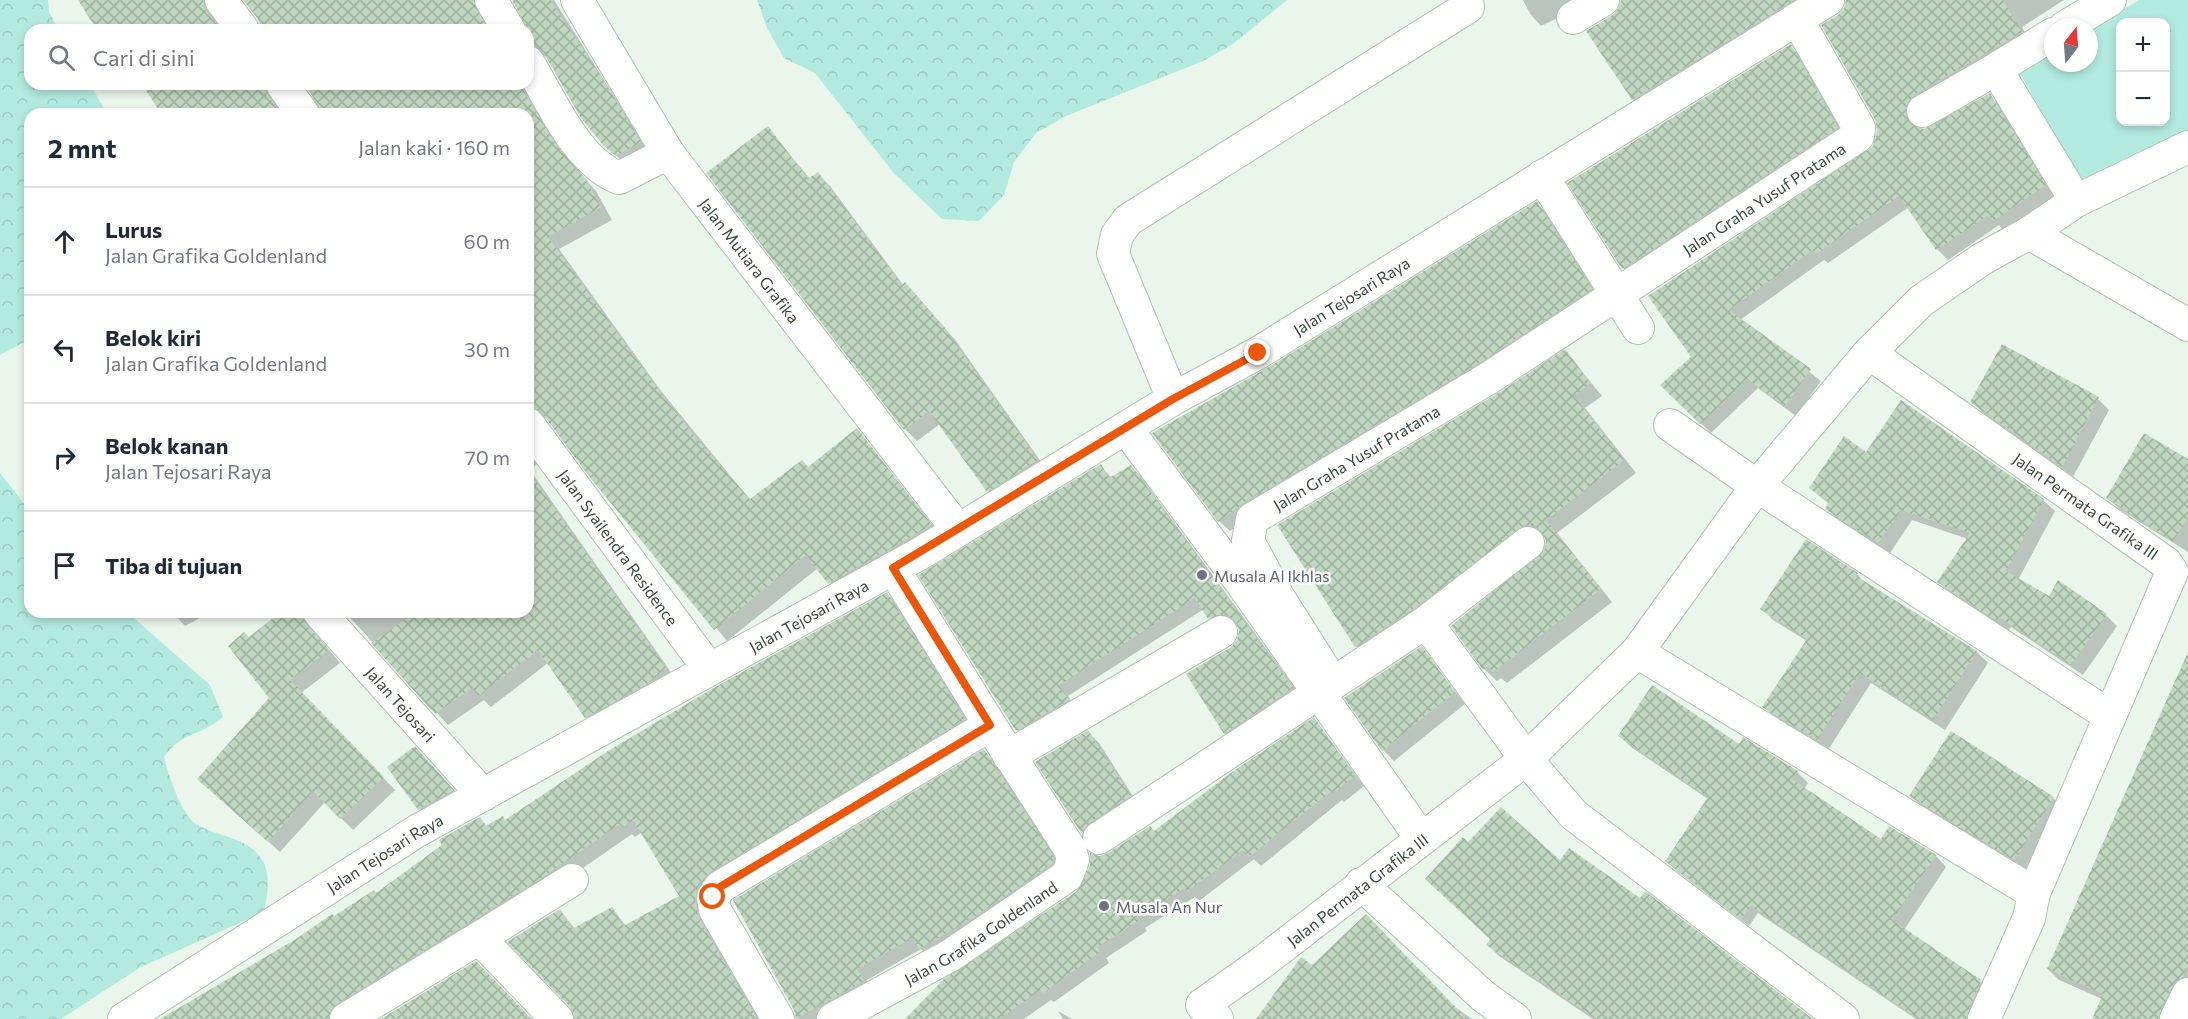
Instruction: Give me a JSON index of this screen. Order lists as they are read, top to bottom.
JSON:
{
  "streets": {
    "street": [
      "Jalan Graha Yusuf Pratama",
      "Jalan Mutiara Grafika",
      "Jalan Tejosari Raya",
      "Jalan Permata Grafika III",
      "Jalan Syailendra Residence",
      "Jalan Tejosari",
      "Jalan Grafika Goldenland"
    ]
  },
  "crossings": [
    ["Jalan Graha Yusuf Pratama", "Jalan Tejosari Raya"],
    ["Jalan Mutiara Grafika", "Jalan Tejosari Raya"],
    ["Jalan Tejosari Raya", "Jalan Syailendra Residence"],
    ["Jalan Tejosari Raya", "Jalan Tejosari"],
    ["Jalan Tejosari Raya", "Jalan Grafika Goldenland"]
  ],
  "places": ["Musala Al Ikhlas", "Musala An Nur"],
  "north": "top",
  "page": {
    "map_buttons": ["+", "−"],
    "search": "Cari di sini",
    "heading": ["2 mnt", "Jalan kaki · 160 m"],
    "list": [
      ["Lurus", "Jalan Grafika Goldenland", "60 m"],
      ["Belok kiri", "Jalan Grafika Goldenland", "30 m"],
      ["Belok kanan", "Jalan Tejosari Raya", "70 m"],
      "Tiba di tujuan"
    ]
  }
}
